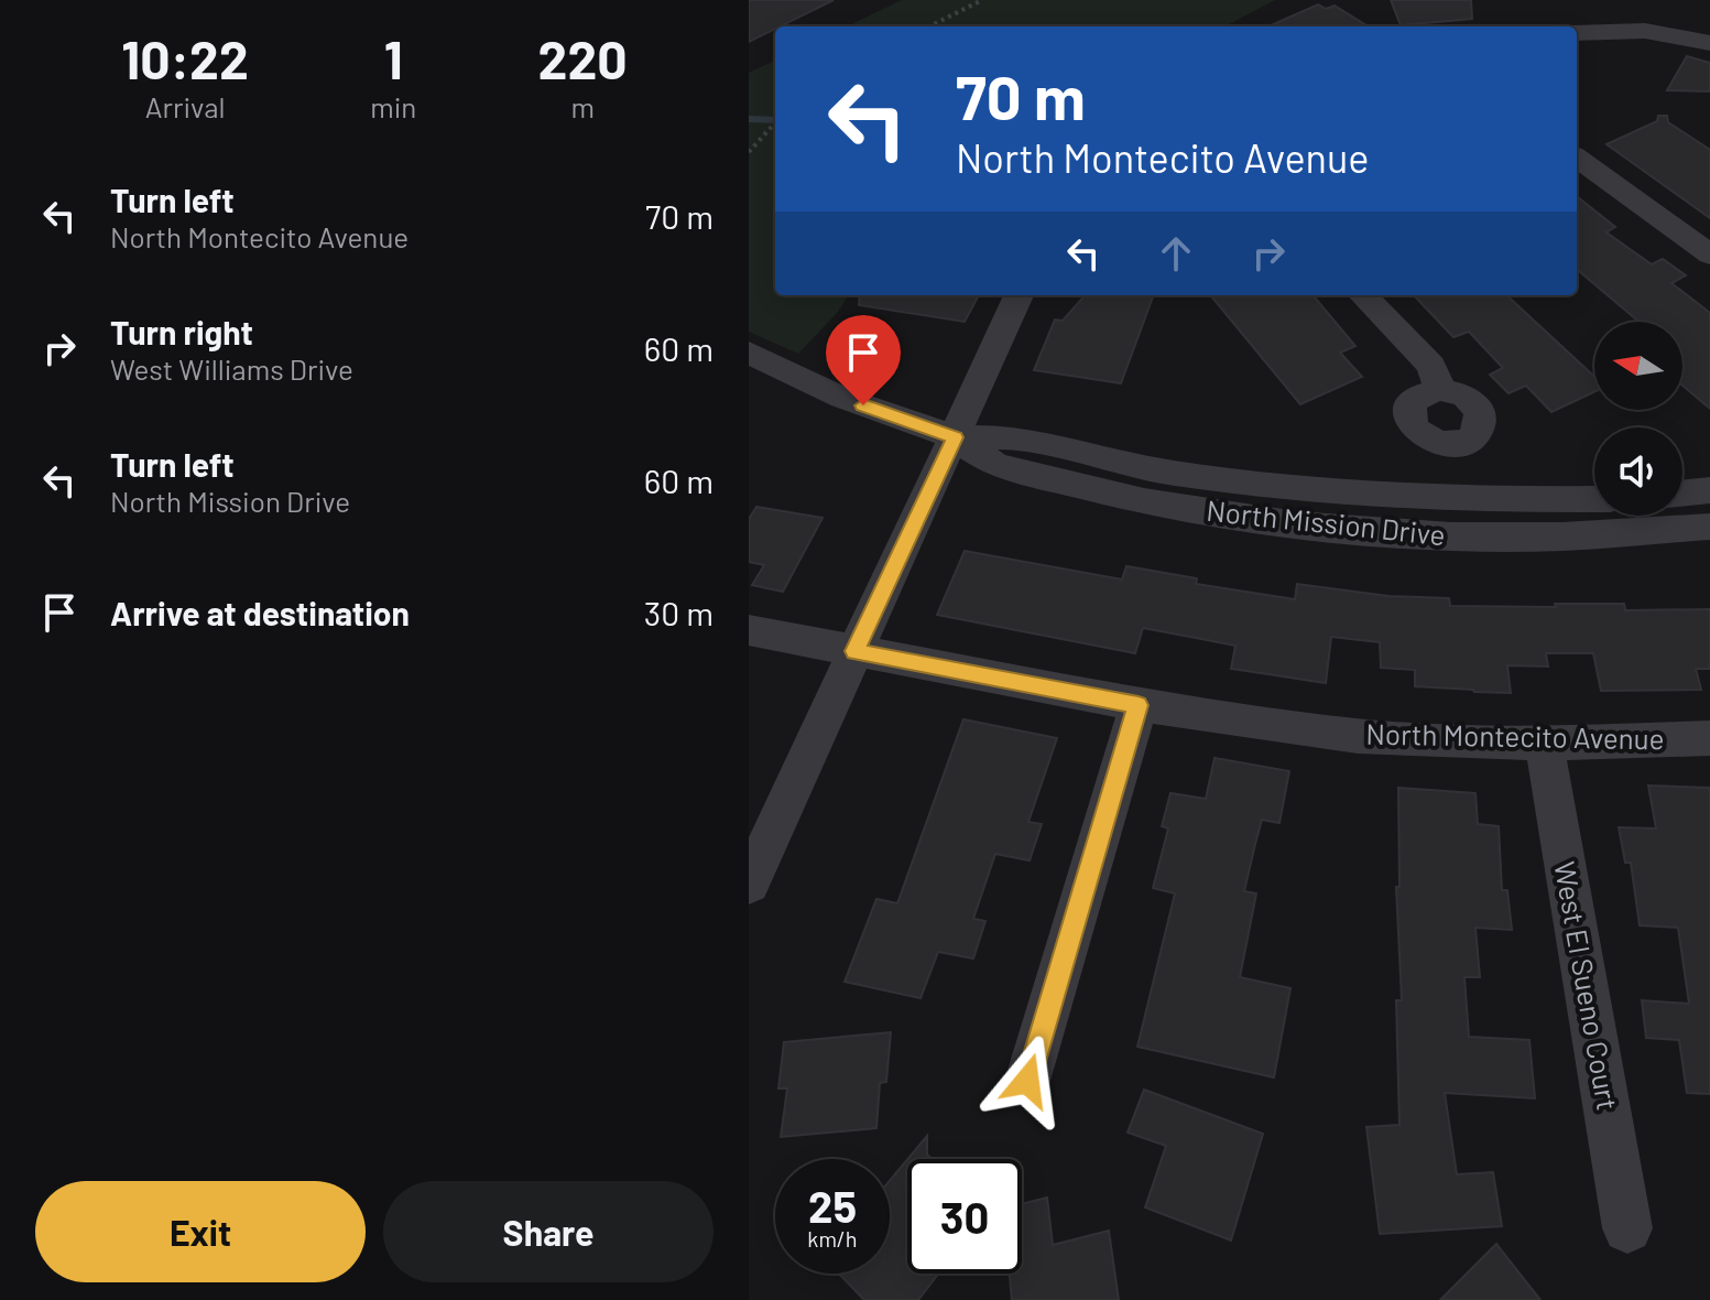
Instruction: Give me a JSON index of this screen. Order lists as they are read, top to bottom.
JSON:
{
  "streets": {
    "street": ["North Mission Drive", "North Montecito Avenue", "West El Sueno Court"]
  },
  "crossings": [
    ["North Montecito Avenue", "West El Sueno Court"]
  ],
  "north": "left",
  "page": {
    "eta": [
      "10:22",
      "Arrival",
      "1",
      "min",
      "220",
      "m"
    ],
    "turn": ["70 m", "North Montecito Avenue"],
    "list": [
      {
        "name": "Turn left",
        "note": "North Montecito Avenue",
        "value": "70 m"
      },
      {
        "name": "Turn right",
        "note": "West Williams Drive",
        "value": "60 m"
      },
      {
        "name": "Turn left",
        "note": "North Mission Drive",
        "value": "60 m"
      },
      {
        "name": "Arrive at destination",
        "value": "30 m"
      }
    ],
    "speed": "25 km/h",
    "limit": "30",
    "buttons": ["Exit", "Share"]
  }
}
